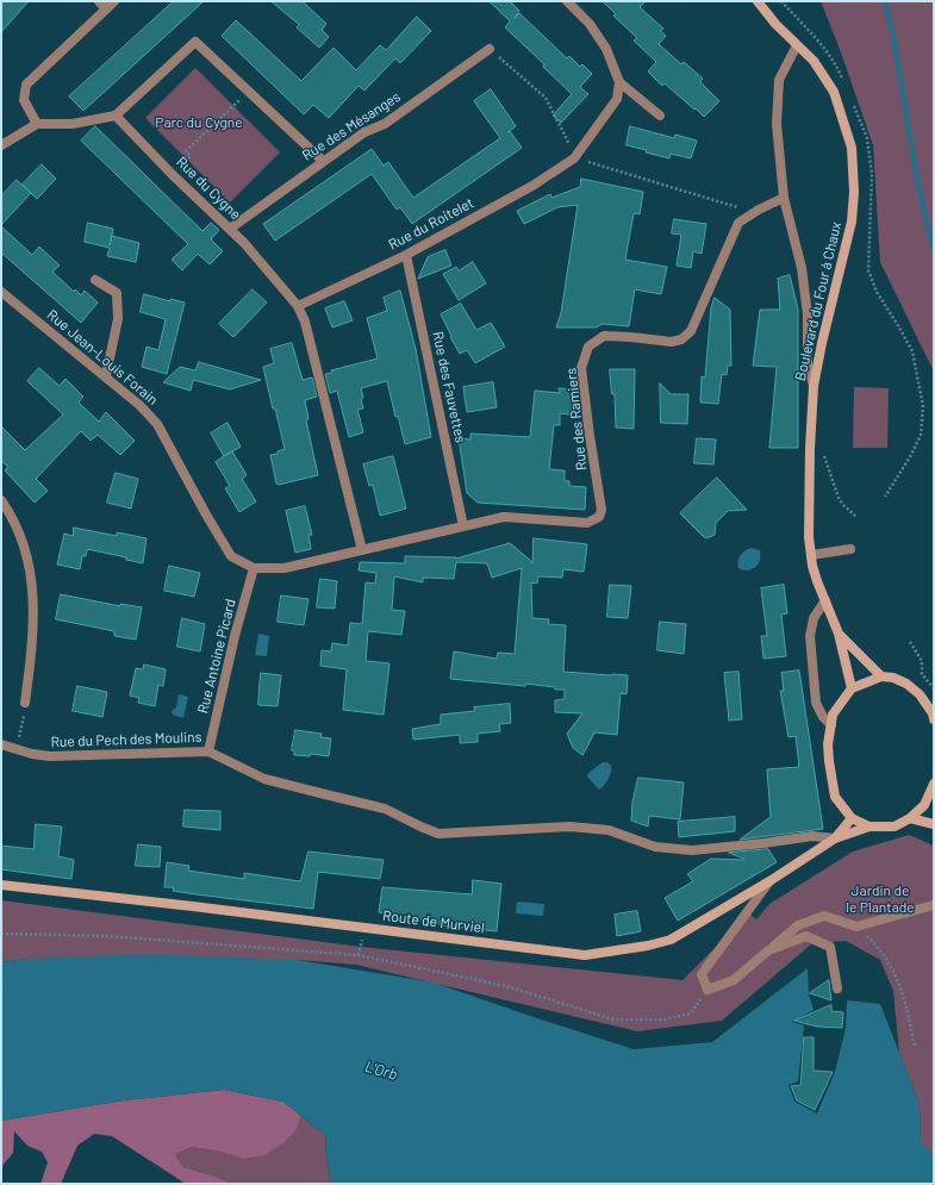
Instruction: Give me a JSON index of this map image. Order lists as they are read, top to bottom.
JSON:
{
  "streets": {
    "main road": ["Boulevard du Four à Chaux", "Route de Murviel"],
    "street": [
      "Rue des Mésanges",
      "Rue du Cygne",
      "Rue du Roitelet",
      "Rue Jean-Louis Forain",
      "Rue des Fauvettes",
      "Rue des Ramiers",
      "Rue Antoine Picard",
      "Rue du Pech des Moulins"
    ]
  },
  "crossings": [
    ["Rue des Mésanges", "Rue du Cygne"],
    ["Rue du Cygne", "Rue du Roitelet"],
    ["Rue du Cygne", "Rue des Ramiers"],
    ["Rue du Roitelet", "Rue des Fauvettes"],
    ["Rue Jean-Louis Forain", "Rue des Ramiers"],
    ["Rue Jean-Louis Forain", "Rue Antoine Picard"],
    ["Rue des Fauvettes", "Rue des Ramiers"],
    ["Rue des Ramiers", "Rue Antoine Picard"],
    ["Rue Antoine Picard", "Rue du Pech des Moulins"],
    ["Rue du Pech des Moulins", "Route de Murviel"]
  ],
  "water": ["L'Orb"],
  "parks": ["Parc du Cygne", "Jardin de le Plantade"]
}
